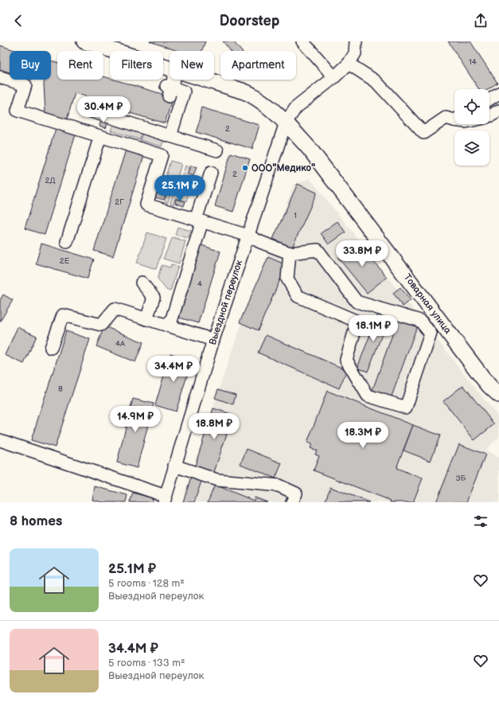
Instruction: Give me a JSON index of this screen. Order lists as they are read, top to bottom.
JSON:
{
  "streets": {
    "main road": ["Товарная улица"],
    "street": ["Выездной переулок"]
  },
  "crossings": [
    ["Выездной переулок", "Товарная улица"]
  ],
  "places": ["ООО\"Медико\""],
  "house_numbers": [
    "14",
    "2",
    "2",
    "2Д",
    "2Г",
    "1",
    "2Е",
    "4",
    "4А",
    "8",
    "3Б"
  ],
  "page": {
    "header": "Doorstep",
    "chip": [
      "Buy",
      "Rent",
      "Filters",
      "New",
      "Apartment"
    ],
    "price": [
      "30.4M ₽",
      "25.1M ₽",
      "33.8M ₽",
      "18.1M ₽",
      "34.4M ₽",
      "14.9M ₽",
      "18.8M ₽",
      "18.3M ₽"
    ],
    "heading": "8 homes",
    "list": [
      {
        "name": "25.1M ₽",
        "note": "5 rooms · 128 m² · Выездной переулок"
      },
      {
        "name": "34.4M ₽",
        "note": "5 rooms · 133 m² · Выездной переулок"
      }
    ]
  }
}
